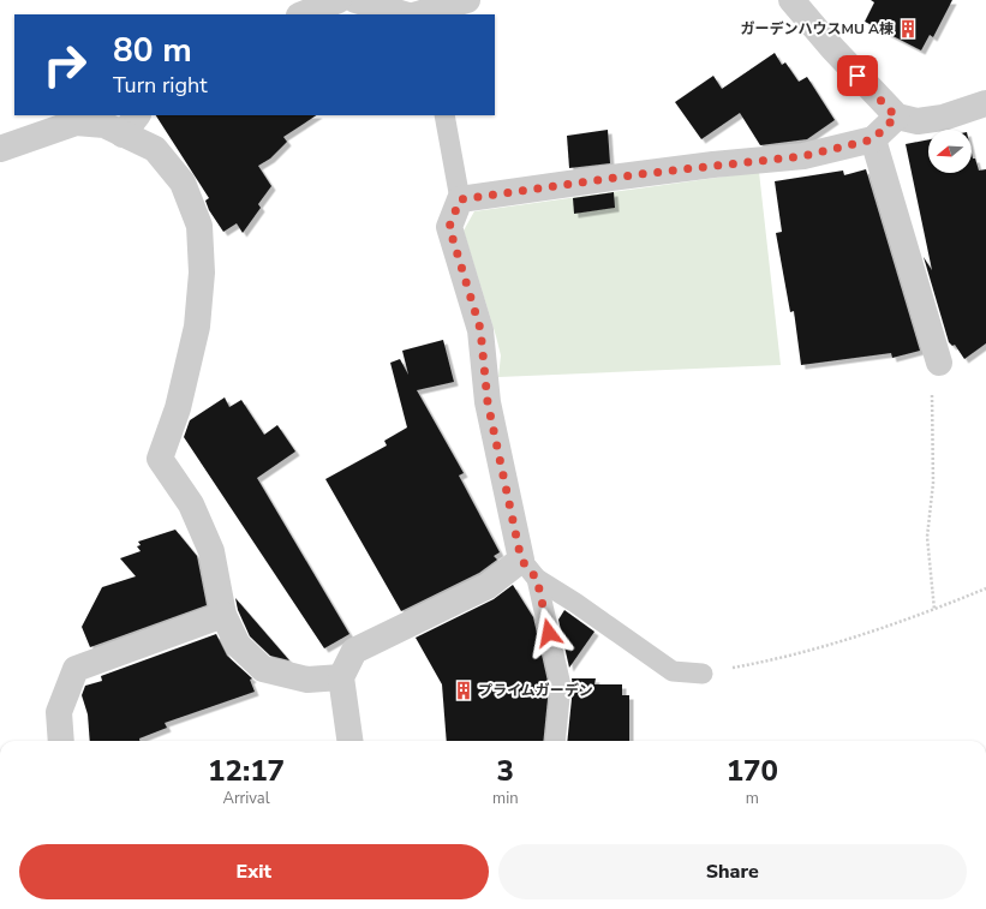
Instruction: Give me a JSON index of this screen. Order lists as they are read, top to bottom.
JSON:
{
  "places": {
    "building": ["ガーデンハウスMU A棟", "プライムガーデン"]
  },
  "north": "left",
  "page": {
    "turn": ["80 m", "Turn right"],
    "eta": [
      "12:17",
      "Arrival",
      "3",
      "min",
      "170",
      "m"
    ],
    "buttons": ["Exit", "Share"]
  }
}
